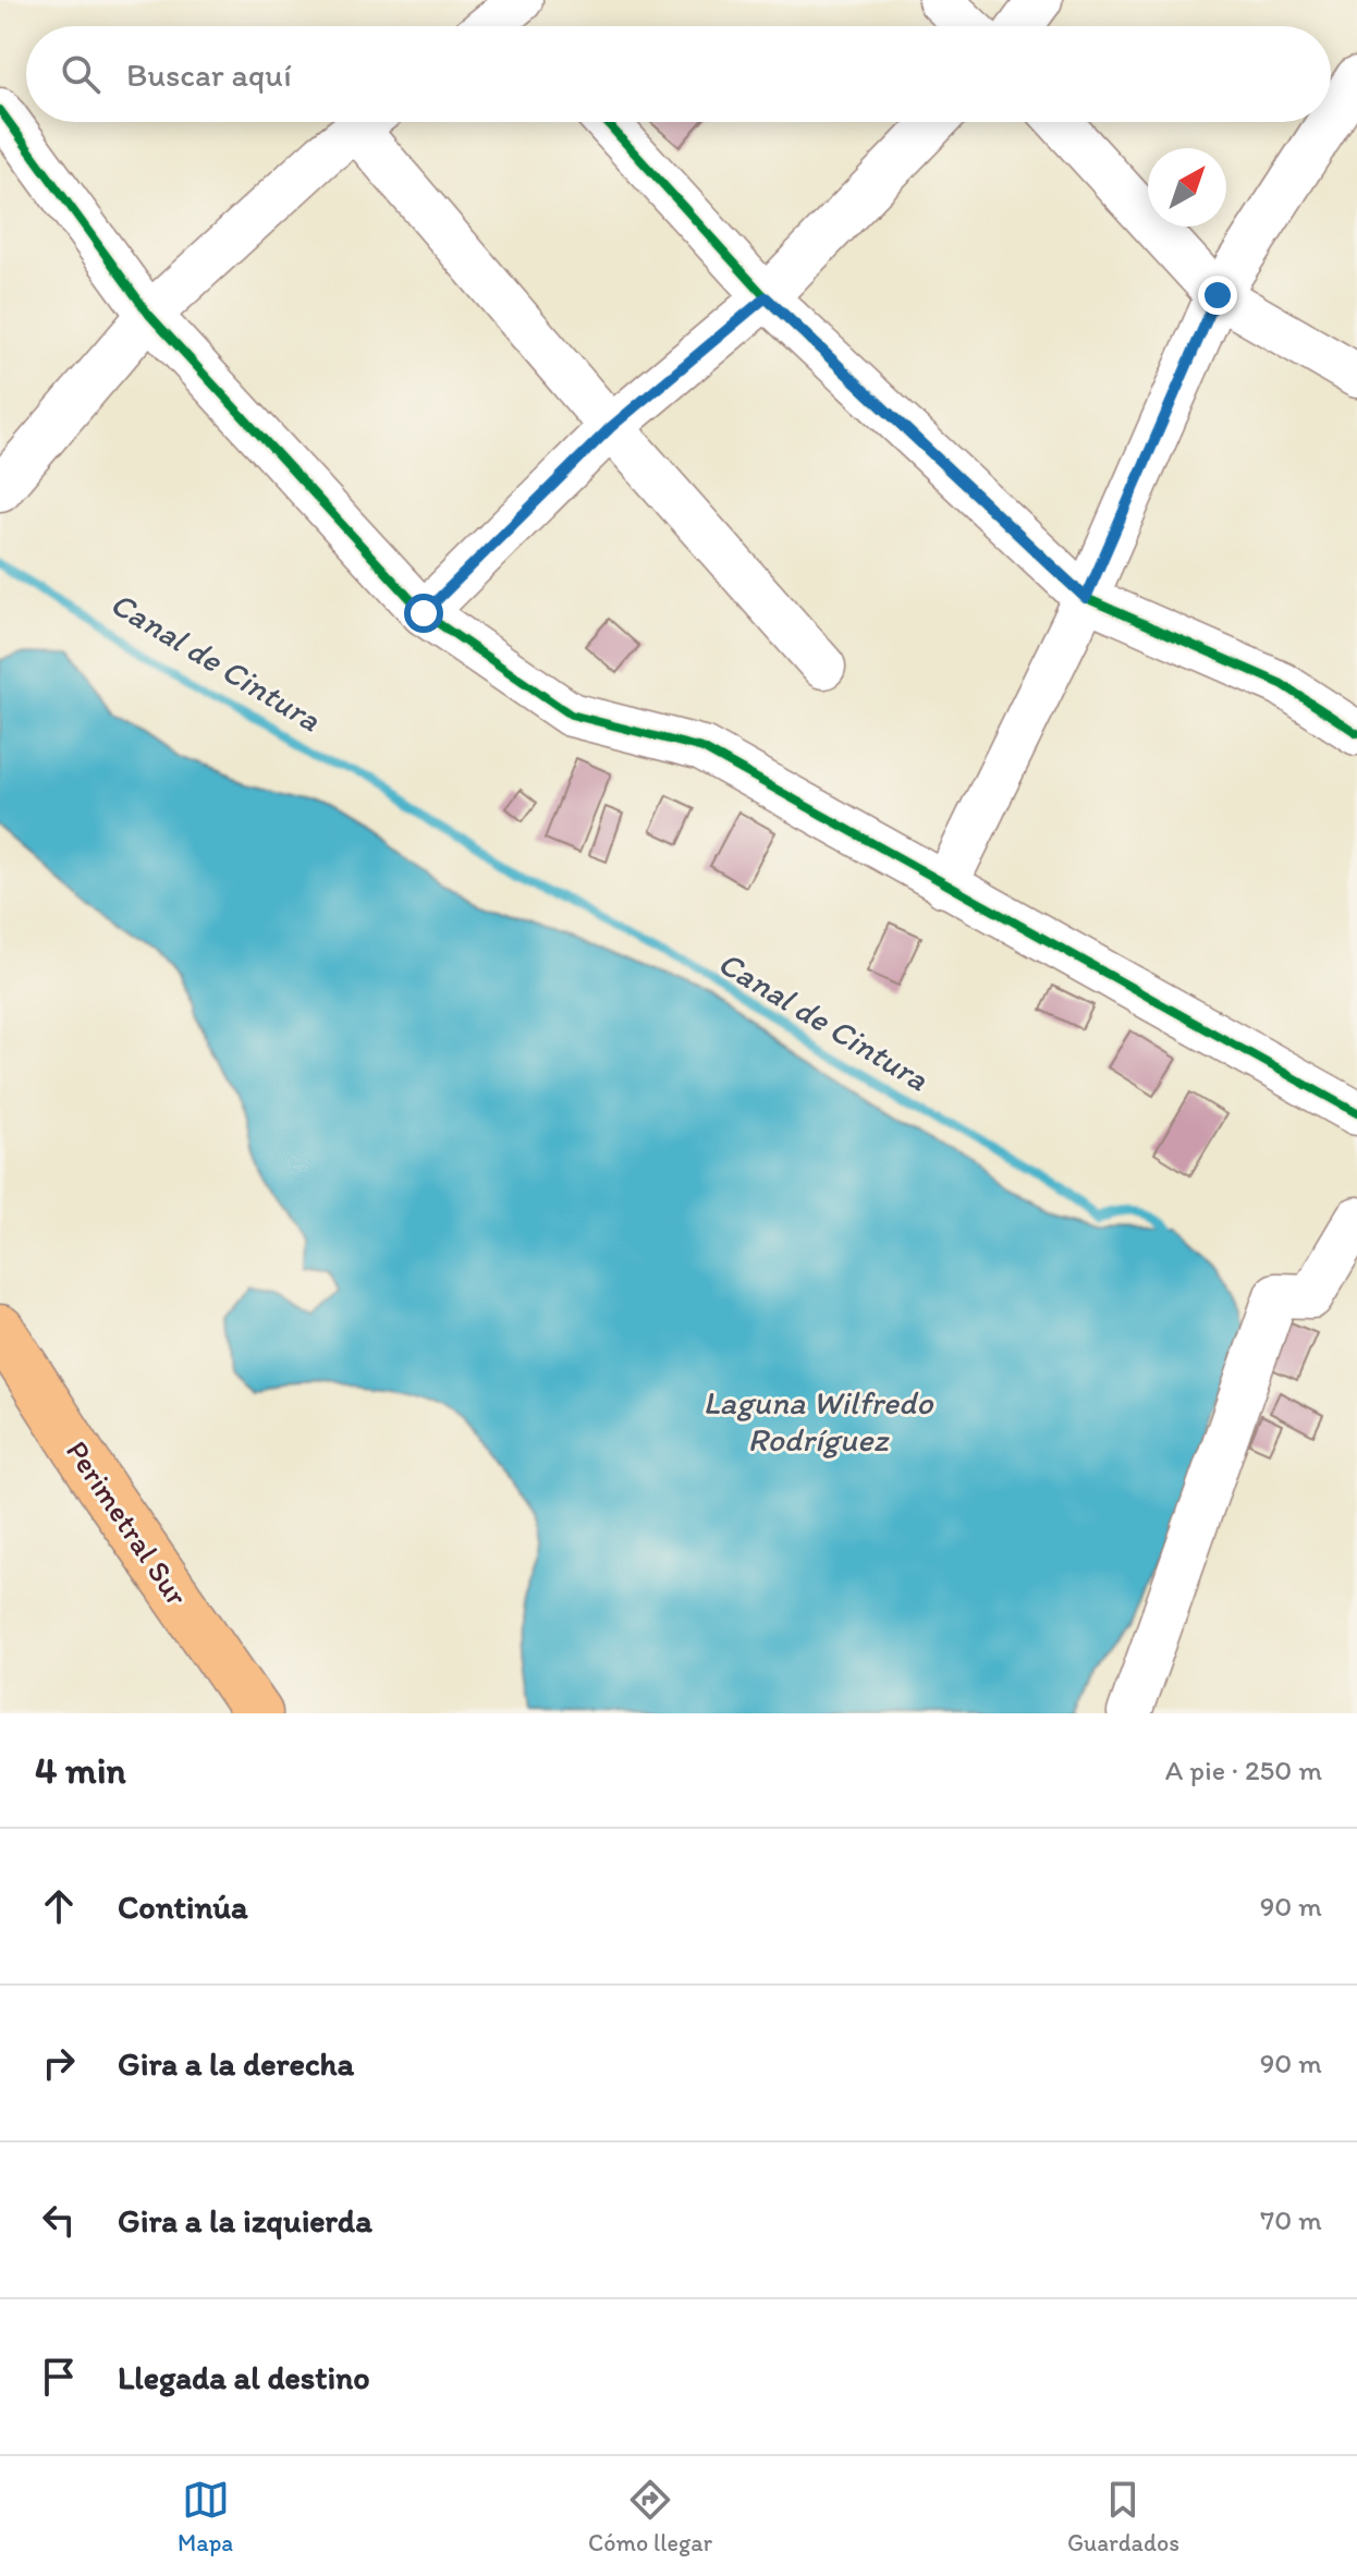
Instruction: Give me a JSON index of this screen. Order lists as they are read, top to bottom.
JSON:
{
  "streets": {
    "main road": ["Perimetral Sur"]
  },
  "water": ["Canal de Cintura", "Laguna Wilfredo Rodríguez"],
  "north": "top right",
  "page": {
    "search": "Buscar aquí",
    "heading": ["4 min", "A pie · 250 m"],
    "list": [
      ["Continúa", "90 m"],
      ["Gira a la derecha", "90 m"],
      ["Gira a la izquierda", "70 m"],
      "Llegada al destino"
    ],
    "nav": ["Mapa", "Cómo llegar", "Guardados"]
  }
}
